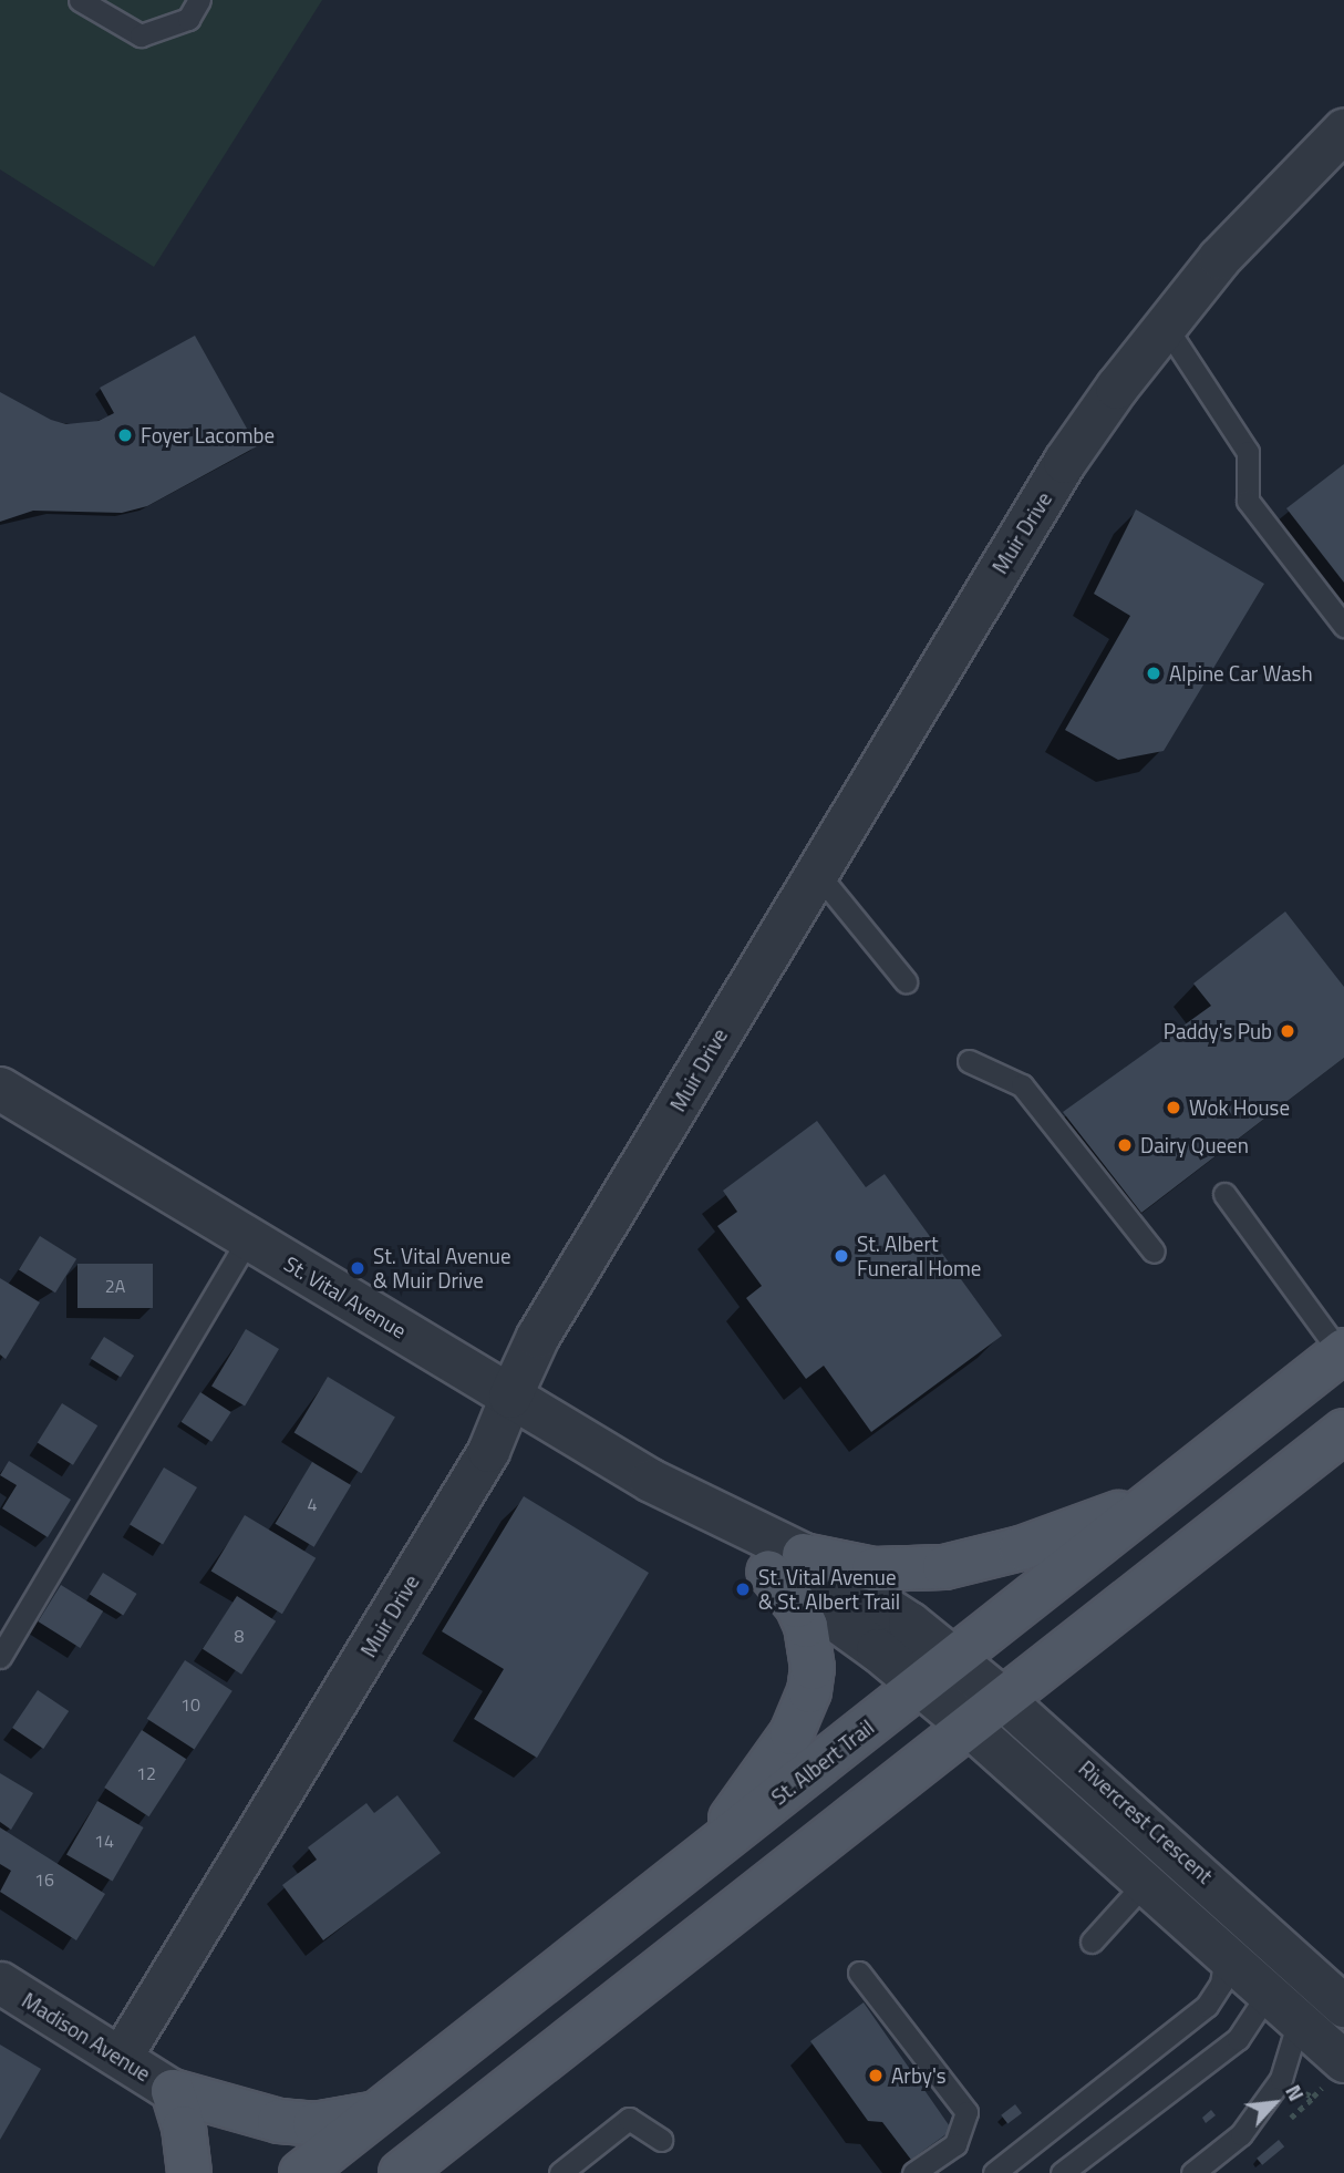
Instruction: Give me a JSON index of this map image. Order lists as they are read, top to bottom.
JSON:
{
  "streets": {
    "main road": ["St. Albert Trail"],
    "street": [
      "Muir Drive",
      "St. Vital Avenue",
      "Rivercrest Crescent",
      "Madison Avenue"
    ]
  },
  "crossings": [
    ["Muir Drive", "St. Vital Avenue"],
    ["Muir Drive", "Madison Avenue"],
    ["St. Vital Avenue", "St. Albert Trail"],
    ["St. Vital Avenue", "Rivercrest Crescent"]
  ],
  "places": [
    "Foyer Lacombe",
    "Alpine Car Wash",
    "Paddy's Pub",
    "Wok House",
    "Dairy Queen",
    "St. Albert Funeral Home",
    "St. Vital Avenue & Muir Drive",
    "St. Vital Avenue & St. Albert Trail",
    "Arby's"
  ],
  "house_numbers": [
    "2A",
    "4",
    "8",
    "10",
    "12",
    "14",
    "16"
  ],
  "north": "top right"
}
